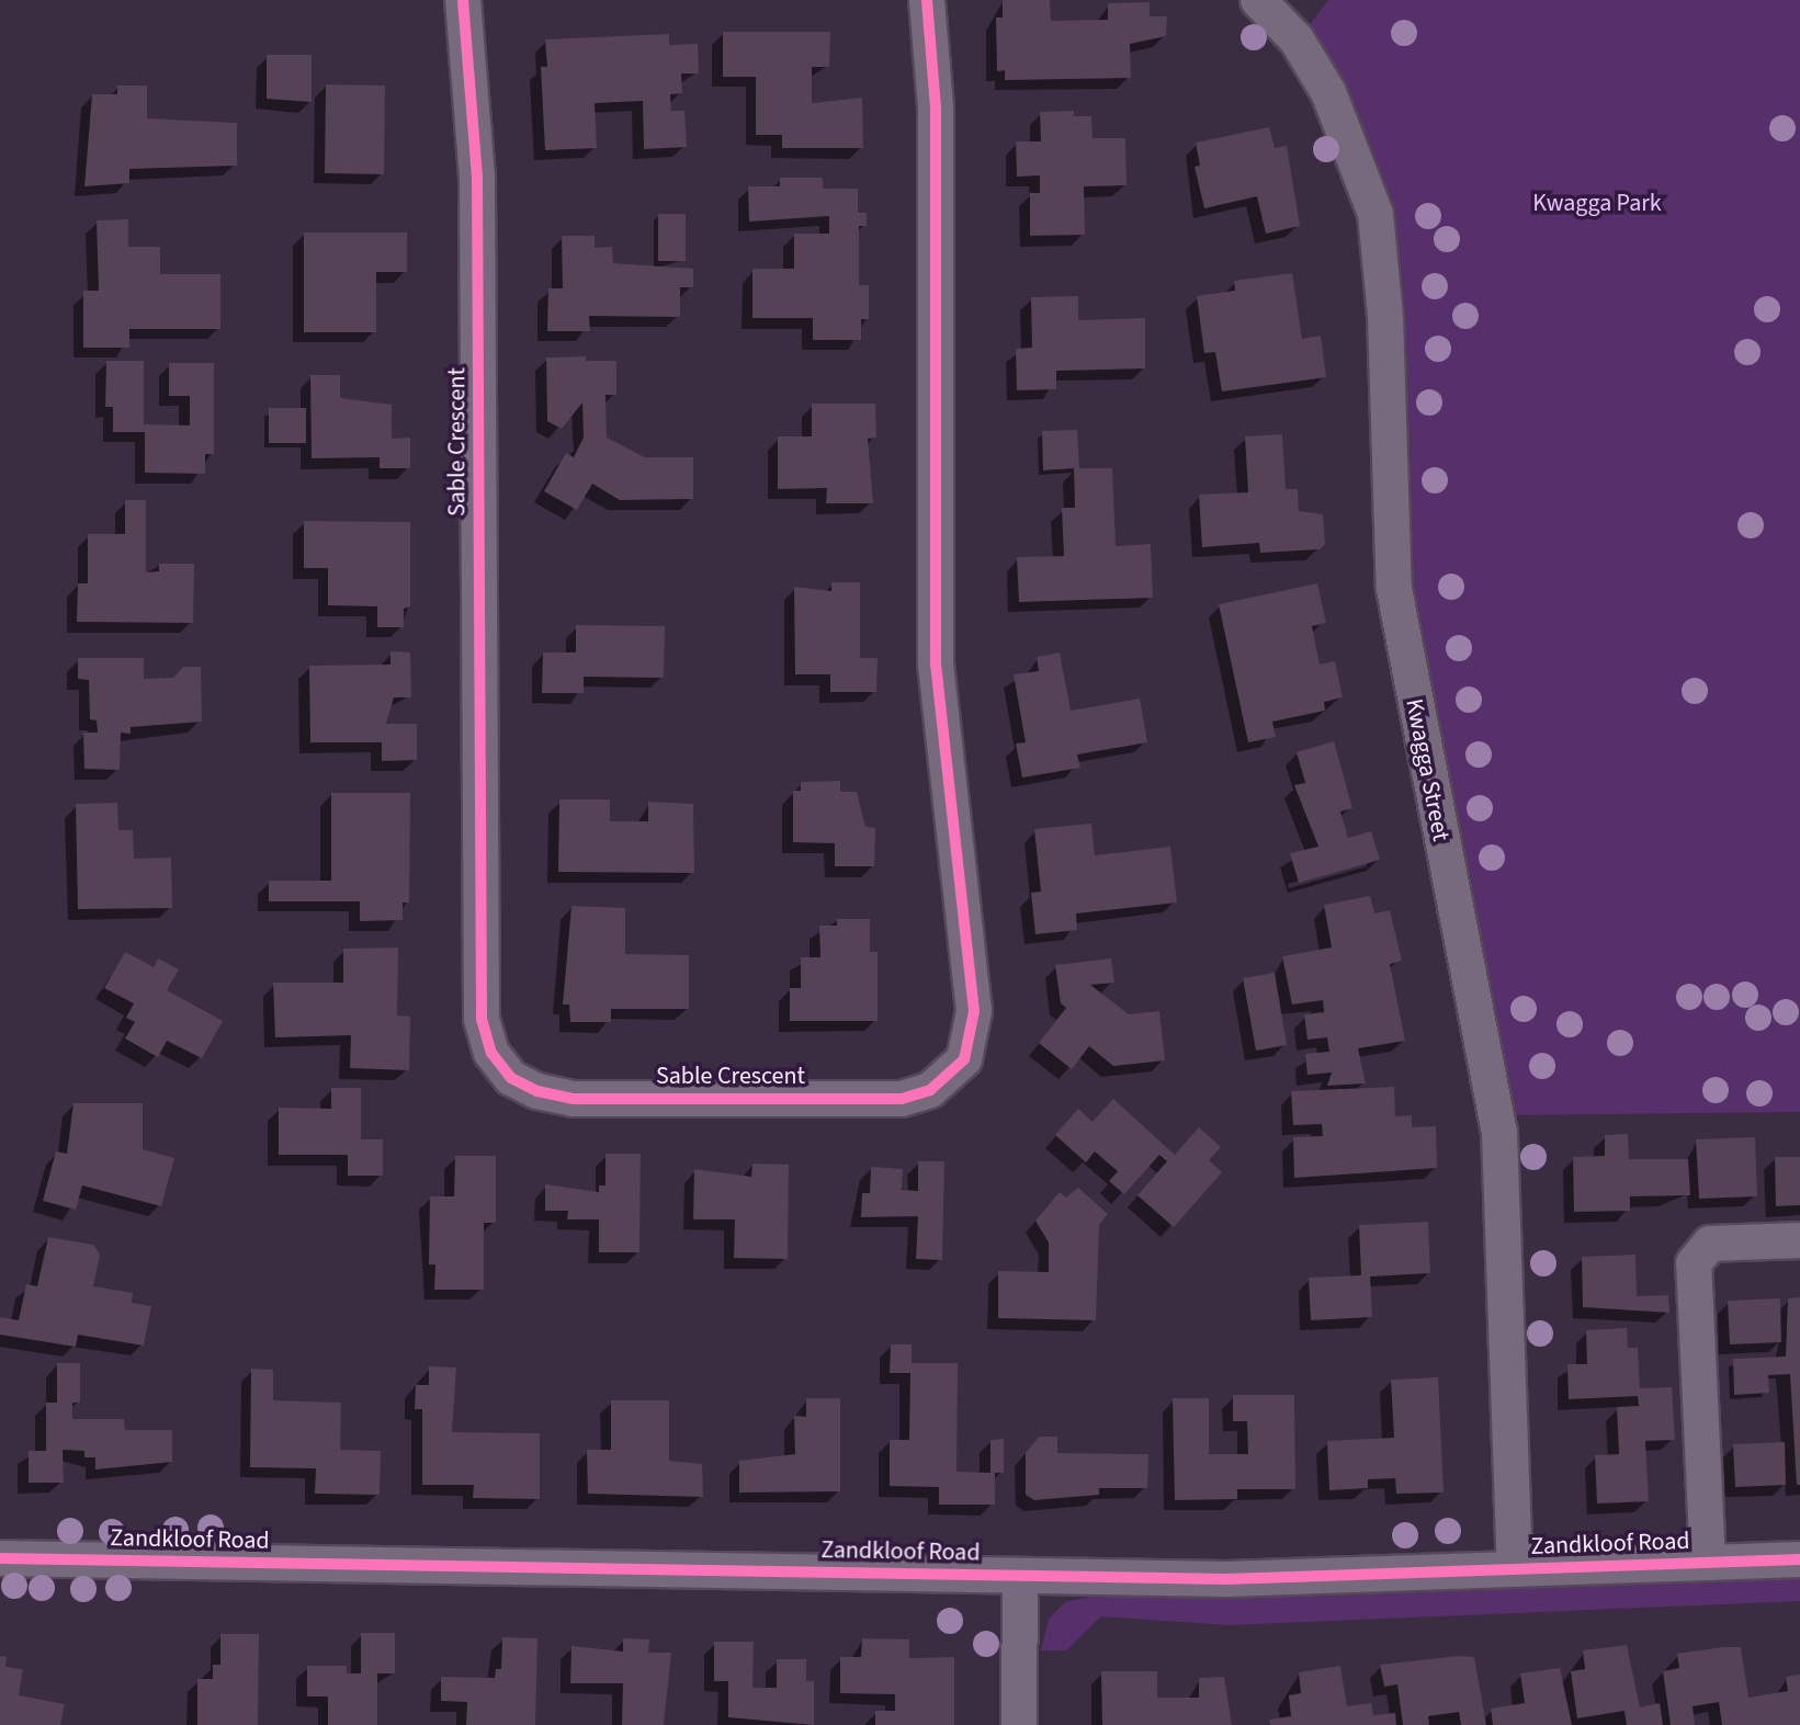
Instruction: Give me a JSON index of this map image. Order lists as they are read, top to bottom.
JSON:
{
  "streets": {
    "street": ["Sable Crescent", "Kwagga Street", "Zandkloof Road"]
  },
  "crossings": [
    ["Kwagga Street", "Zandkloof Road"]
  ],
  "parks": ["Kwagga Park"]
}
